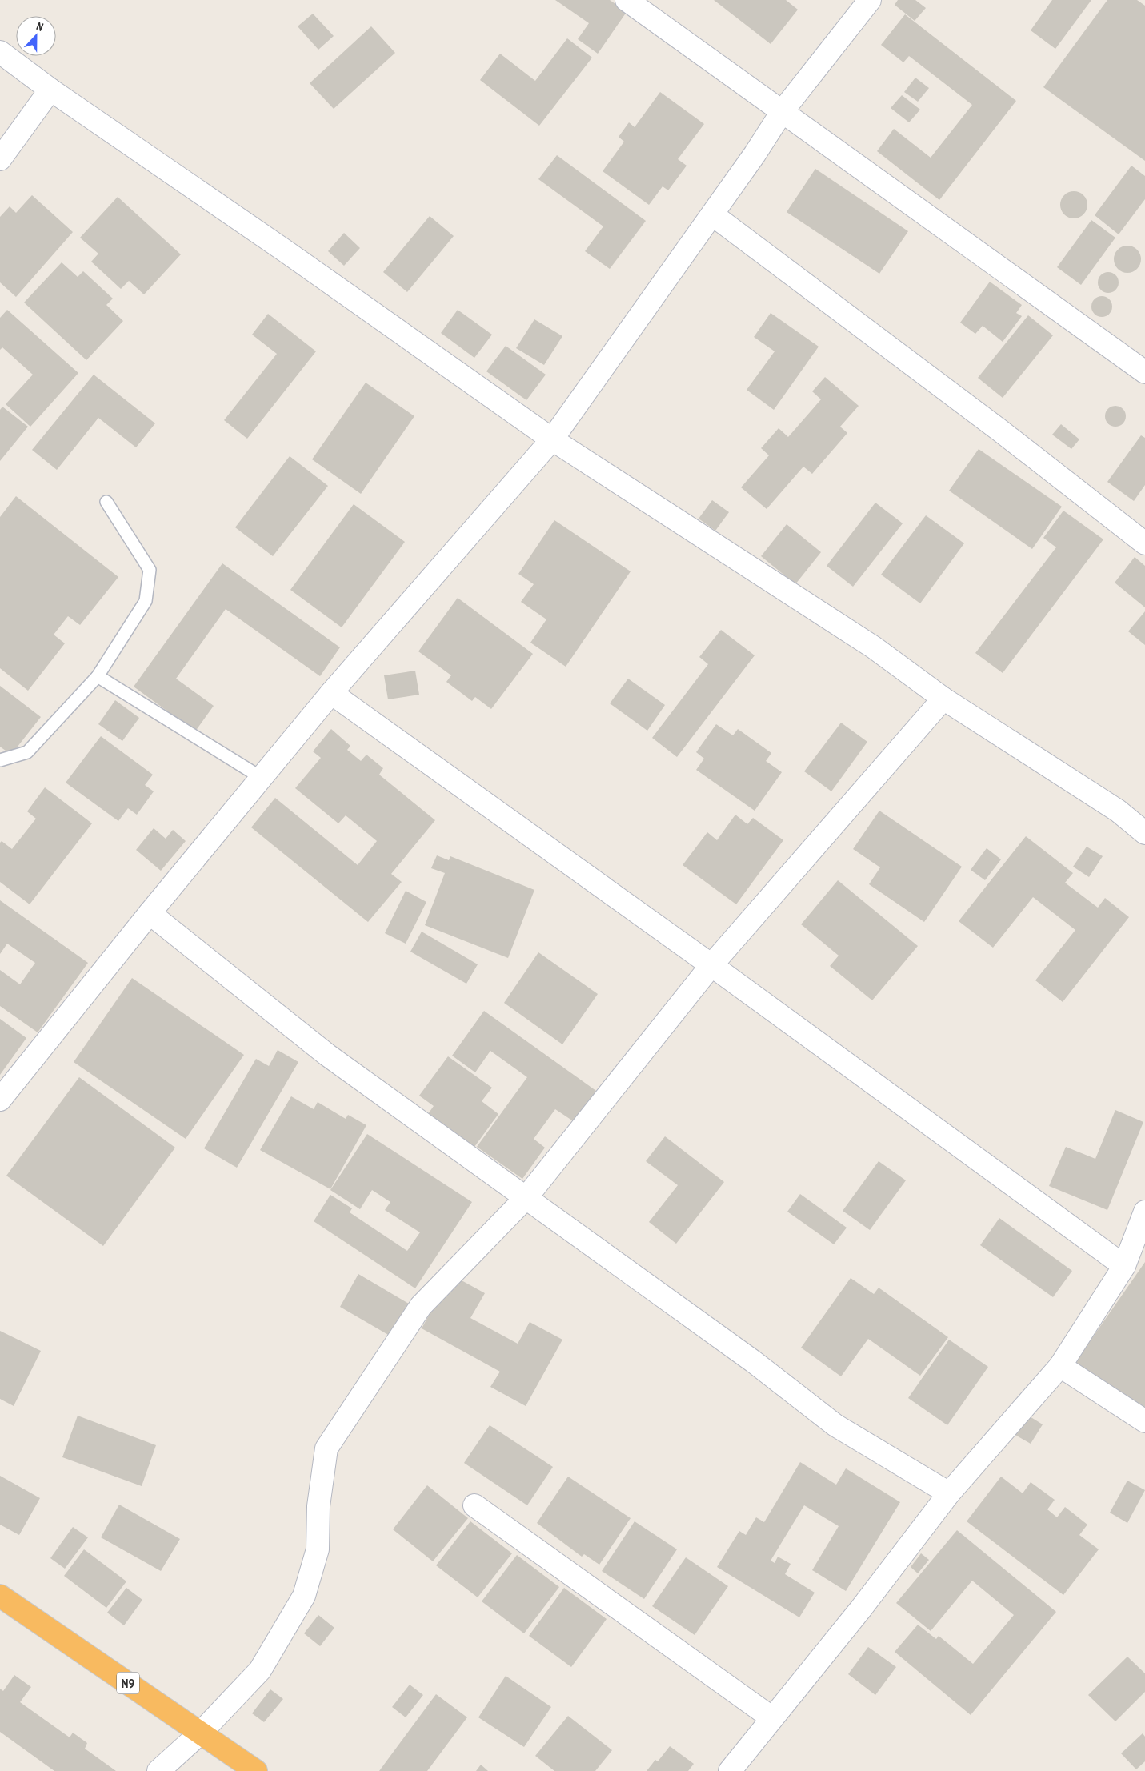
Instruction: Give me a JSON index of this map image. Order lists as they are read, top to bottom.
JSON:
{
  "streets": {
    "highway": ["N9"]
  },
  "north": "top"
}
